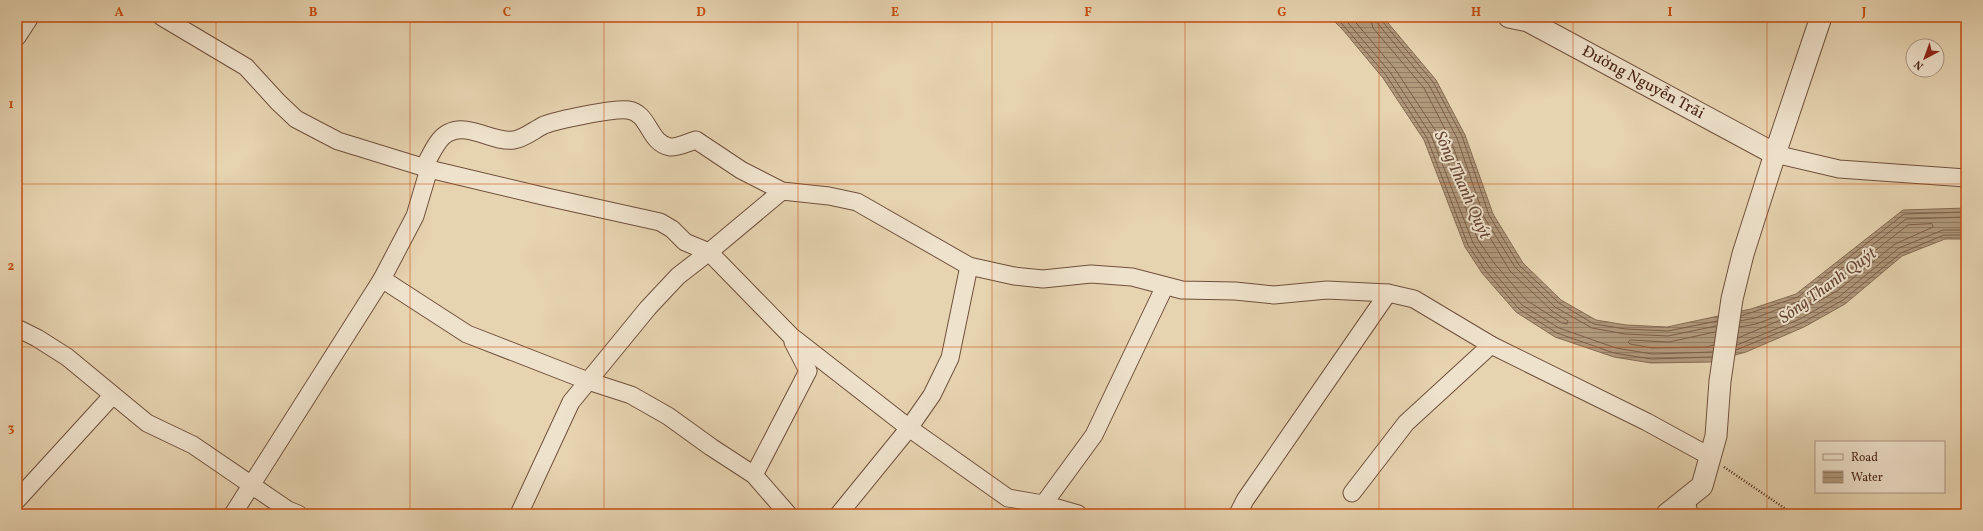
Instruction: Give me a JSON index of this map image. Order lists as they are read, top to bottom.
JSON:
{
  "streets": {
    "street": ["Đường Nguyễn Trãi"]
  },
  "water": ["Sông Thanh Quýt"],
  "legend": ["Road", "Water"],
  "north": "bottom left",
  "grid": {
    "columns": [
      "A",
      "B",
      "C",
      "D",
      "E",
      "F",
      "G",
      "H",
      "I",
      "J"
    ],
    "rows": ["1", "2", "3"]
  }
}
